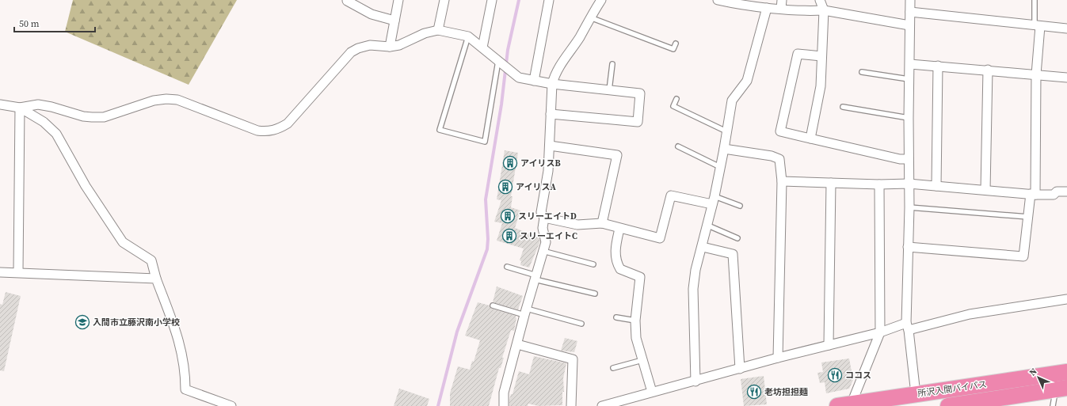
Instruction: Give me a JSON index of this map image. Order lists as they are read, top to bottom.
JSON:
{
  "streets": {
    "highway": ["所沢入間バイパス"]
  },
  "places": {
    "building": [
      "アイリスB",
      "アイリスA",
      "スリーエイトD",
      "スリーエイトC"
    ],
    "school or university": ["入間市立藤沢南小学校"],
    "restaurant": ["ココス", "老坊担担麺"]
  },
  "scale_bar": "50 m",
  "north": "top left"
}
